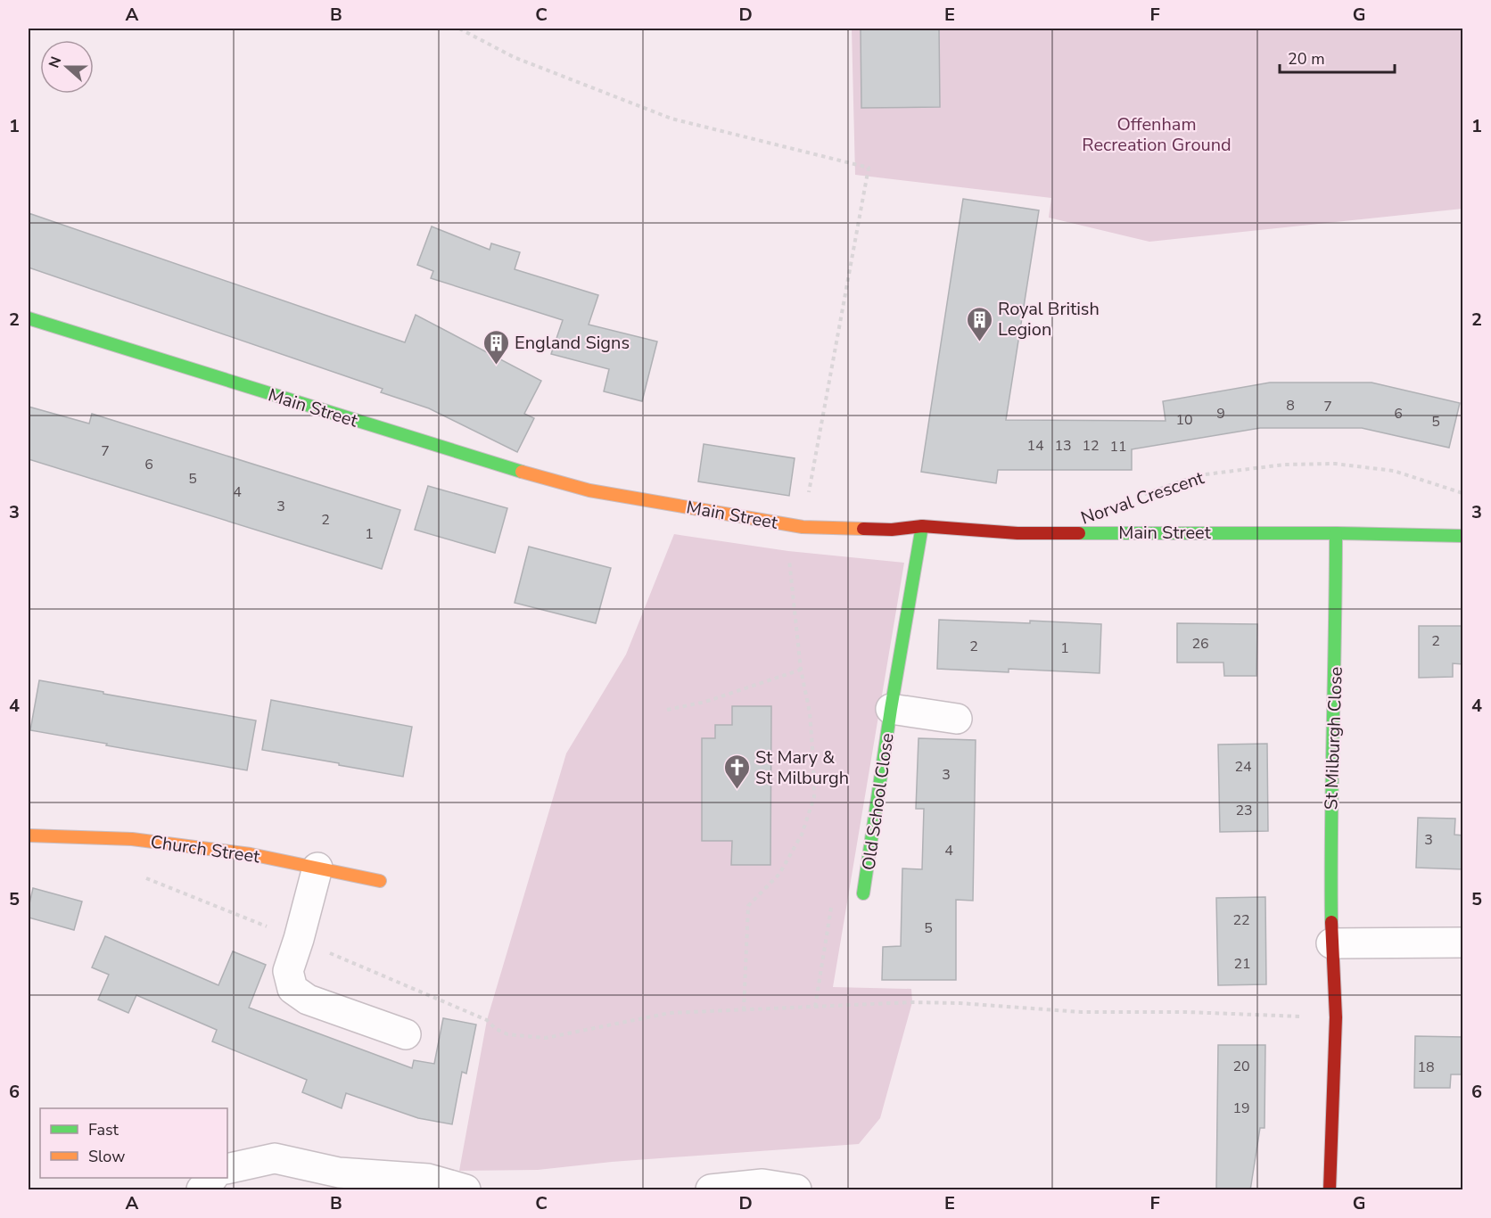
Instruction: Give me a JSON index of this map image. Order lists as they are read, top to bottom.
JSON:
{
  "streets": {
    "street": [
      "Main Street",
      "St Milburgh Close",
      "Old School Close",
      "Church Street"
    ],
    "path": ["Norval Crescent"]
  },
  "crossings": [
    ["Main Street", "St Milburgh Close"],
    ["Main Street", "Old School Close"]
  ],
  "parks": ["Offenham Recreation Ground"],
  "places": {
    "building": ["Royal British Legion", "England Signs"],
    "church": ["St Mary & St Milburgh"]
  },
  "house_numbers": [
    "8",
    "7",
    "9",
    "6",
    "10",
    "5",
    "14",
    "13",
    "12",
    "11",
    "7",
    "6",
    "5",
    "4",
    "3",
    "2",
    "1",
    "2",
    "26",
    "2",
    "1",
    "24",
    "3",
    "23",
    "3",
    "4",
    "22",
    "5",
    "21",
    "20",
    "18",
    "19"
  ],
  "legend": ["Fast", "Slow"],
  "scale_bar": "20 m",
  "north": "left",
  "grid": {
    "columns": [
      "A",
      "B",
      "C",
      "D",
      "E",
      "F",
      "G"
    ],
    "rows": [
      "1",
      "2",
      "3",
      "4",
      "5",
      "6"
    ]
  }
}
